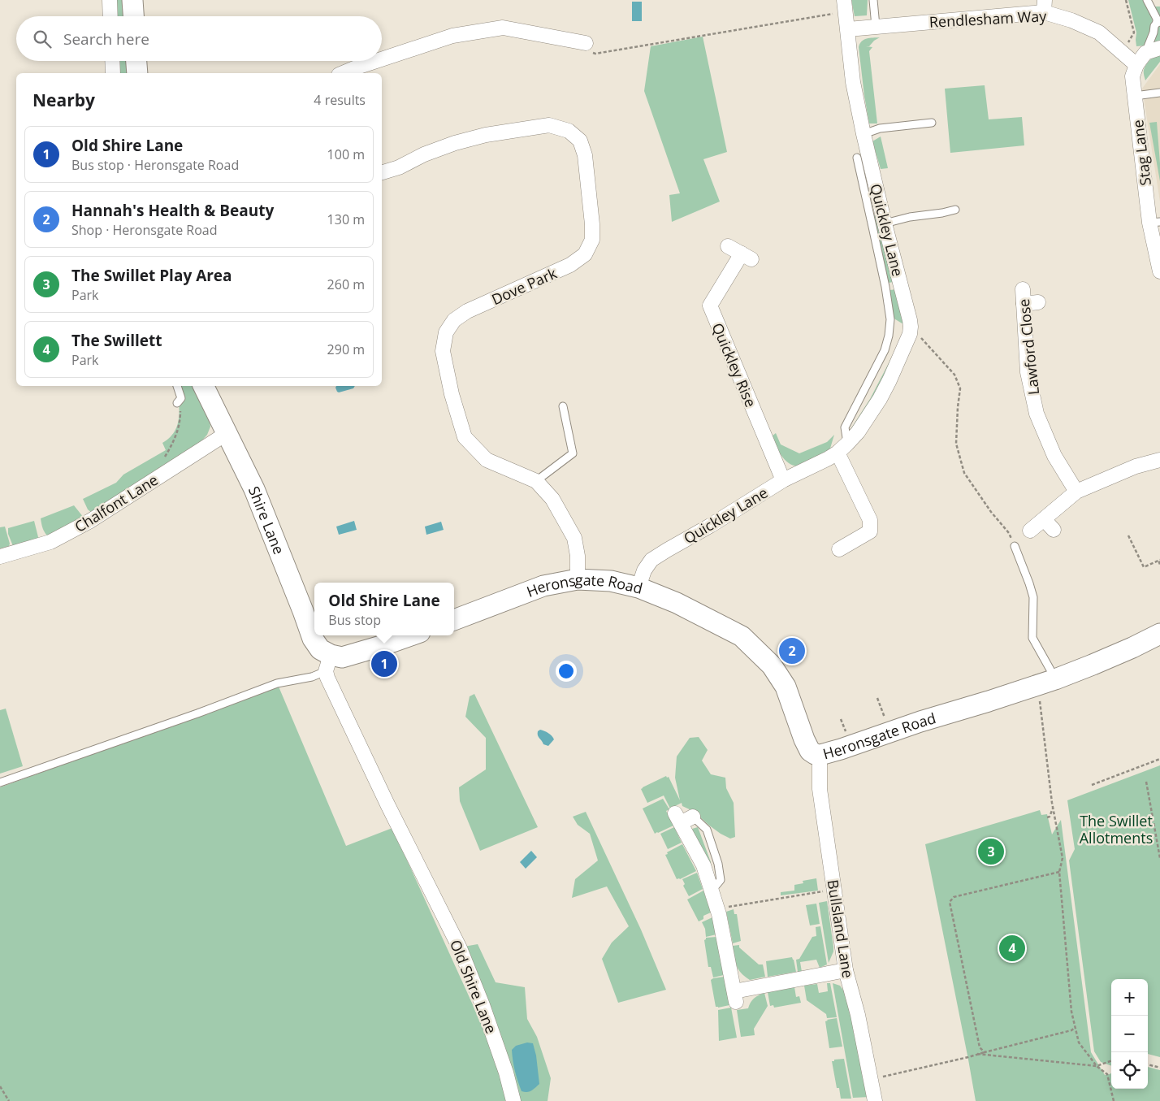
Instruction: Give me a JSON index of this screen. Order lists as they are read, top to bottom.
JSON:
{
  "streets": {
    "street": [
      "Rendlesham Way",
      "Stag Lane",
      "Quickley Lane",
      "Dove Park",
      "Lawford Close",
      "Quickley Rise",
      "Chalfont Lane",
      "Shire Lane",
      "Heronsgate Road",
      "Bullsland Lane",
      "Old Shire Lane"
    ]
  },
  "crossings": [
    ["Rendlesham Way", "Stag Lane"],
    ["Rendlesham Way", "Quickley Lane"],
    ["Quickley Lane", "Quickley Rise"],
    ["Quickley Lane", "Heronsgate Road"],
    ["Dove Park", "Heronsgate Road"],
    ["Chalfont Lane", "Shire Lane"],
    ["Shire Lane", "Old Shire Lane"],
    ["Heronsgate Road", "Bullsland Lane"]
  ],
  "parks": ["The Swillet Allotments"],
  "page": {
    "search": "Search here",
    "heading": ["Nearby", "4 results"],
    "list": [
      {
        "mark": "1",
        "name": "Old Shire Lane",
        "note": "Bus stop · Heronsgate Road",
        "value": "100 m"
      },
      {
        "mark": "2",
        "name": "Hannah's Health & Beauty",
        "note": "Shop · Heronsgate Road",
        "value": "130 m"
      },
      {
        "mark": "3",
        "name": "The Swillet Play Area",
        "note": "Park",
        "value": "260 m"
      },
      {
        "mark": "4",
        "name": "The Swillett",
        "note": "Park",
        "value": "290 m"
      }
    ],
    "popup": ["Old Shire Lane", "Bus stop"],
    "pins": [
      "2",
      "1",
      "3",
      "4"
    ],
    "map_buttons": ["+", "−"]
  }
}
